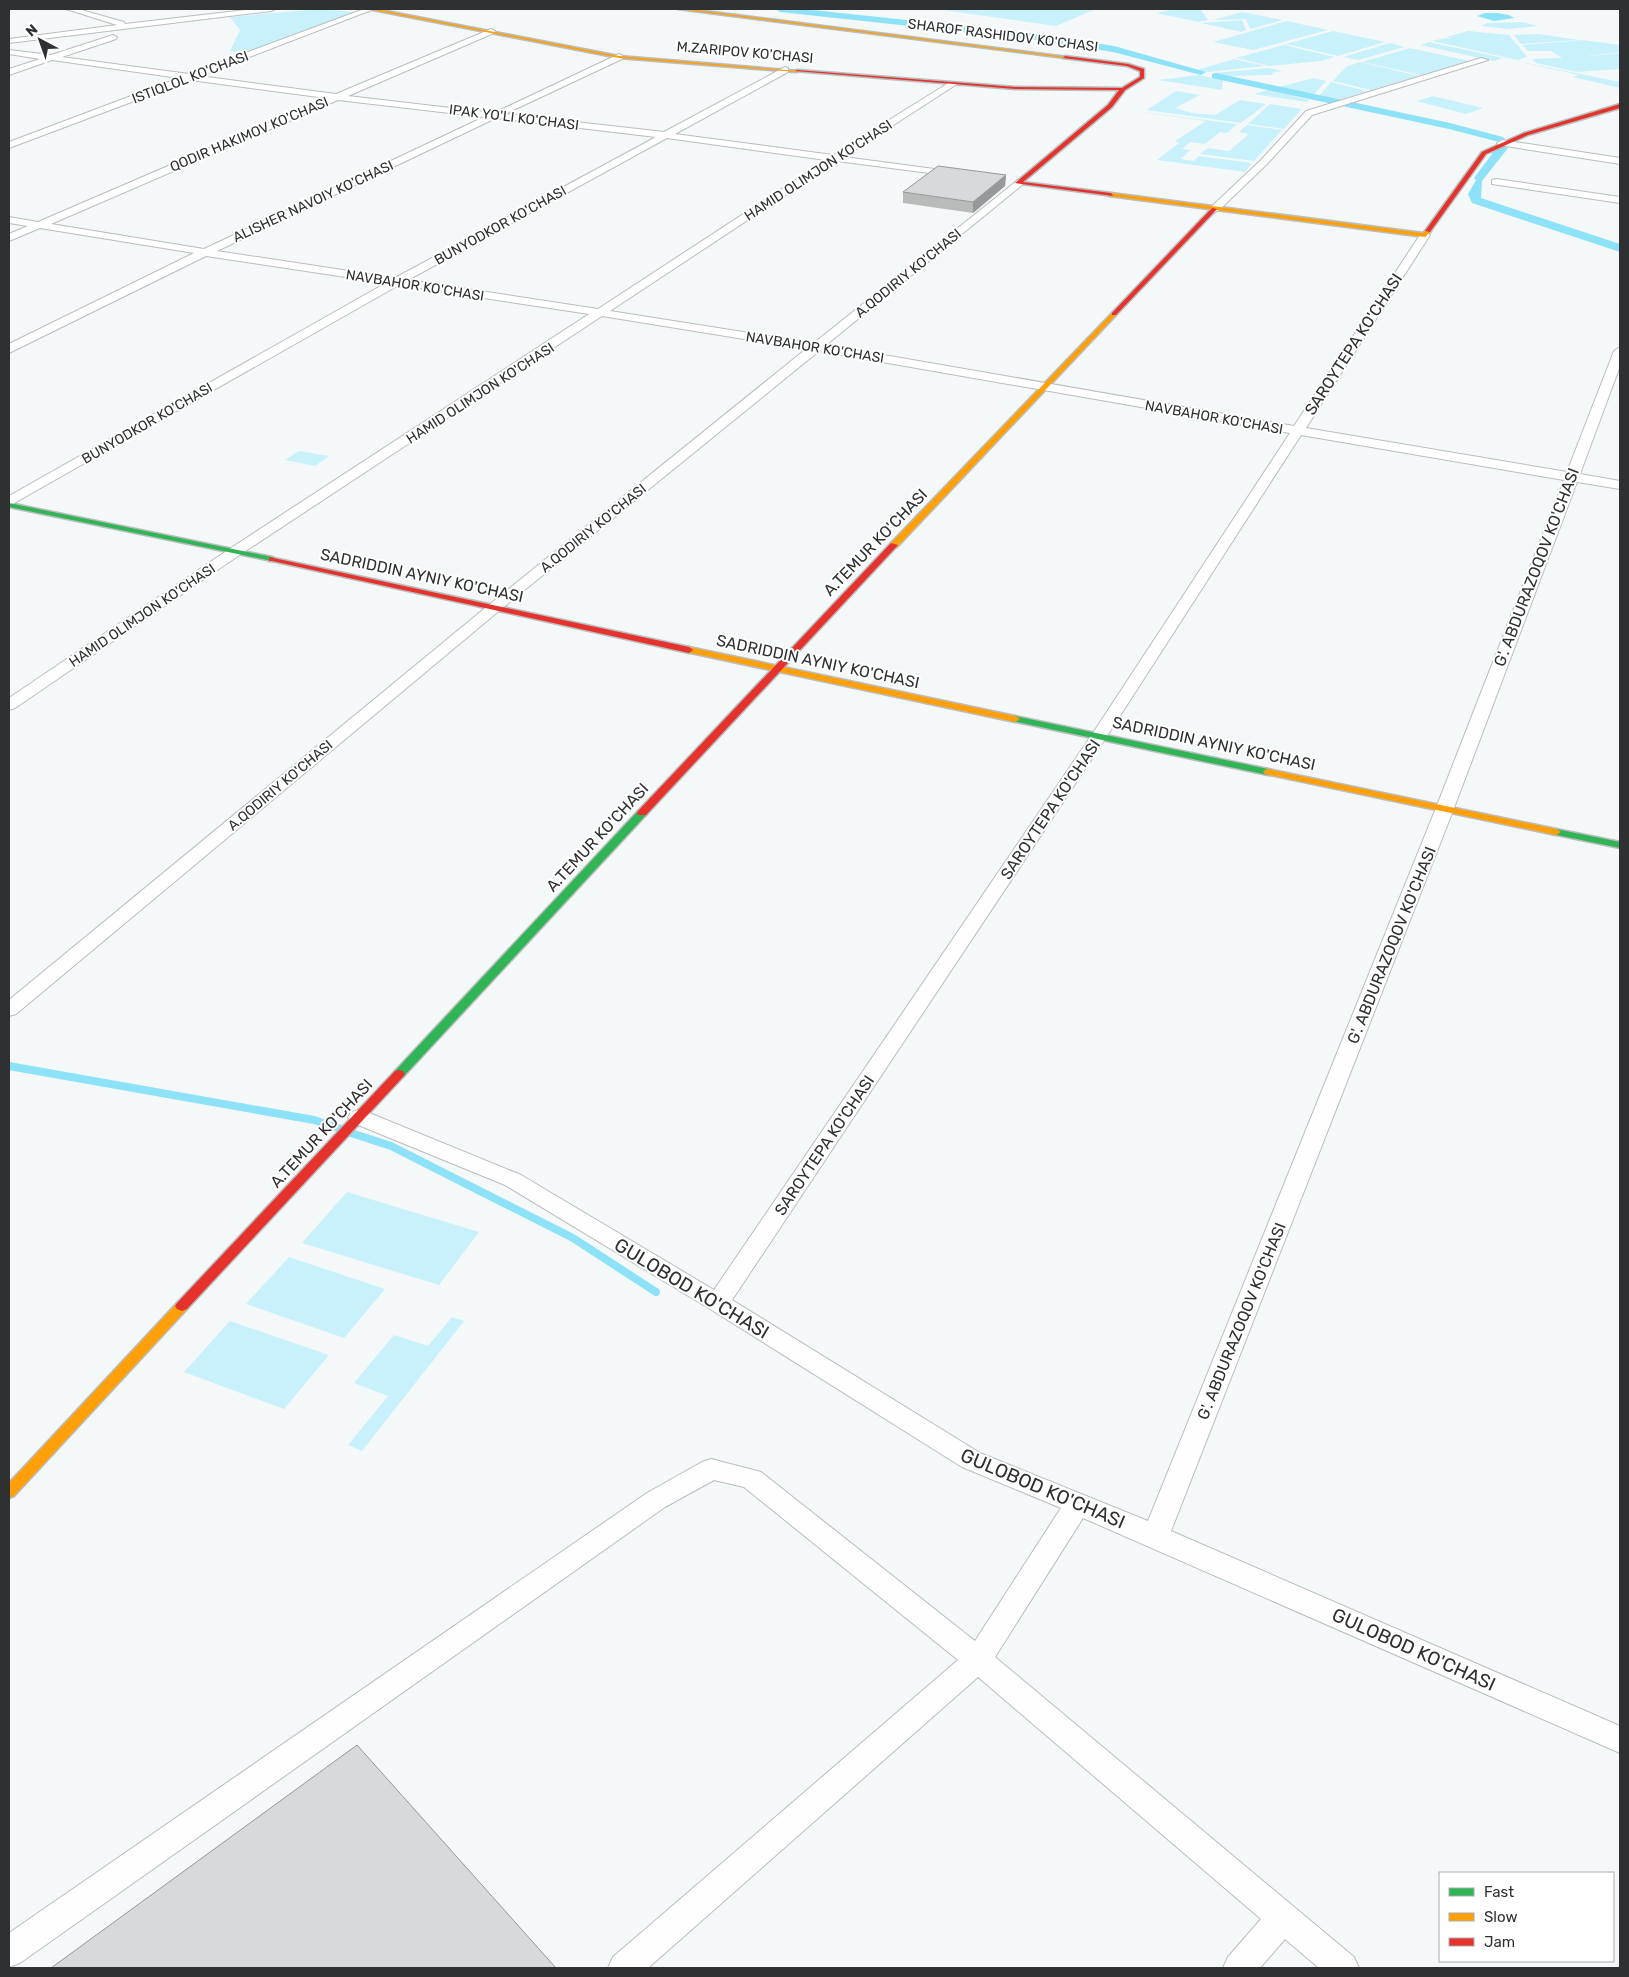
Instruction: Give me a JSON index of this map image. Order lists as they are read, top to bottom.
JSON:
{
  "streets": {
    "street": [
      "SHAROF RASHIDOV KO'CHASI",
      "M.ZARIPOV KO'CHASI",
      "ISTIQLOL KO'CHASI",
      "IPAK YO'LI KO'CHASI",
      "QODIR HAKIMOV KO'CHASI",
      "HAMID OLIMJON KO'CHASI",
      "ALISHER NAVOIY KO'CHASI",
      "BUNYODKOR KO'CHASI",
      "A.QODIRIY KO'CHASI",
      "NAVBAHOR KO'CHASI",
      "SAROYTEPA KO'CHASI",
      "A.TEMUR KO'CHASI",
      "G'. ABDURAZOQOV KO'CHASI",
      "SADRIDDIN AYNIY KO'CHASI",
      "GULOBOD KO'CHASI"
    ]
  },
  "crossings": [
    ["M.ZARIPOV KO'CHASI", "ISTIQLOL KO'CHASI"],
    ["M.ZARIPOV KO'CHASI", "QODIR HAKIMOV KO'CHASI"],
    ["M.ZARIPOV KO'CHASI", "HAMID OLIMJON KO'CHASI"],
    ["M.ZARIPOV KO'CHASI", "ALISHER NAVOIY KO'CHASI"],
    ["M.ZARIPOV KO'CHASI", "BUNYODKOR KO'CHASI"],
    ["ISTIQLOL KO'CHASI", "IPAK YO'LI KO'CHASI"],
    ["IPAK YO'LI KO'CHASI", "QODIR HAKIMOV KO'CHASI"],
    ["IPAK YO'LI KO'CHASI", "HAMID OLIMJON KO'CHASI"],
    ["IPAK YO'LI KO'CHASI", "ALISHER NAVOIY KO'CHASI"],
    ["IPAK YO'LI KO'CHASI", "BUNYODKOR KO'CHASI"],
    ["QODIR HAKIMOV KO'CHASI", "NAVBAHOR KO'CHASI"],
    ["HAMID OLIMJON KO'CHASI", "NAVBAHOR KO'CHASI"],
    ["HAMID OLIMJON KO'CHASI", "SADRIDDIN AYNIY KO'CHASI"],
    ["ALISHER NAVOIY KO'CHASI", "NAVBAHOR KO'CHASI"],
    ["BUNYODKOR KO'CHASI", "NAVBAHOR KO'CHASI"],
    ["BUNYODKOR KO'CHASI", "SADRIDDIN AYNIY KO'CHASI"],
    ["A.QODIRIY KO'CHASI", "NAVBAHOR KO'CHASI"],
    ["A.QODIRIY KO'CHASI", "SADRIDDIN AYNIY KO'CHASI"],
    ["NAVBAHOR KO'CHASI", "SAROYTEPA KO'CHASI"],
    ["NAVBAHOR KO'CHASI", "A.TEMUR KO'CHASI"],
    ["NAVBAHOR KO'CHASI", "G'. ABDURAZOQOV KO'CHASI"],
    ["SAROYTEPA KO'CHASI", "SADRIDDIN AYNIY KO'CHASI"],
    ["SAROYTEPA KO'CHASI", "GULOBOD KO'CHASI"],
    ["A.TEMUR KO'CHASI", "SADRIDDIN AYNIY KO'CHASI"],
    ["A.TEMUR KO'CHASI", "GULOBOD KO'CHASI"],
    ["G'. ABDURAZOQOV KO'CHASI", "SADRIDDIN AYNIY KO'CHASI"],
    ["G'. ABDURAZOQOV KO'CHASI", "GULOBOD KO'CHASI"]
  ],
  "legend": ["Fast", "Slow", "Jam"],
  "north": "top left"
}
